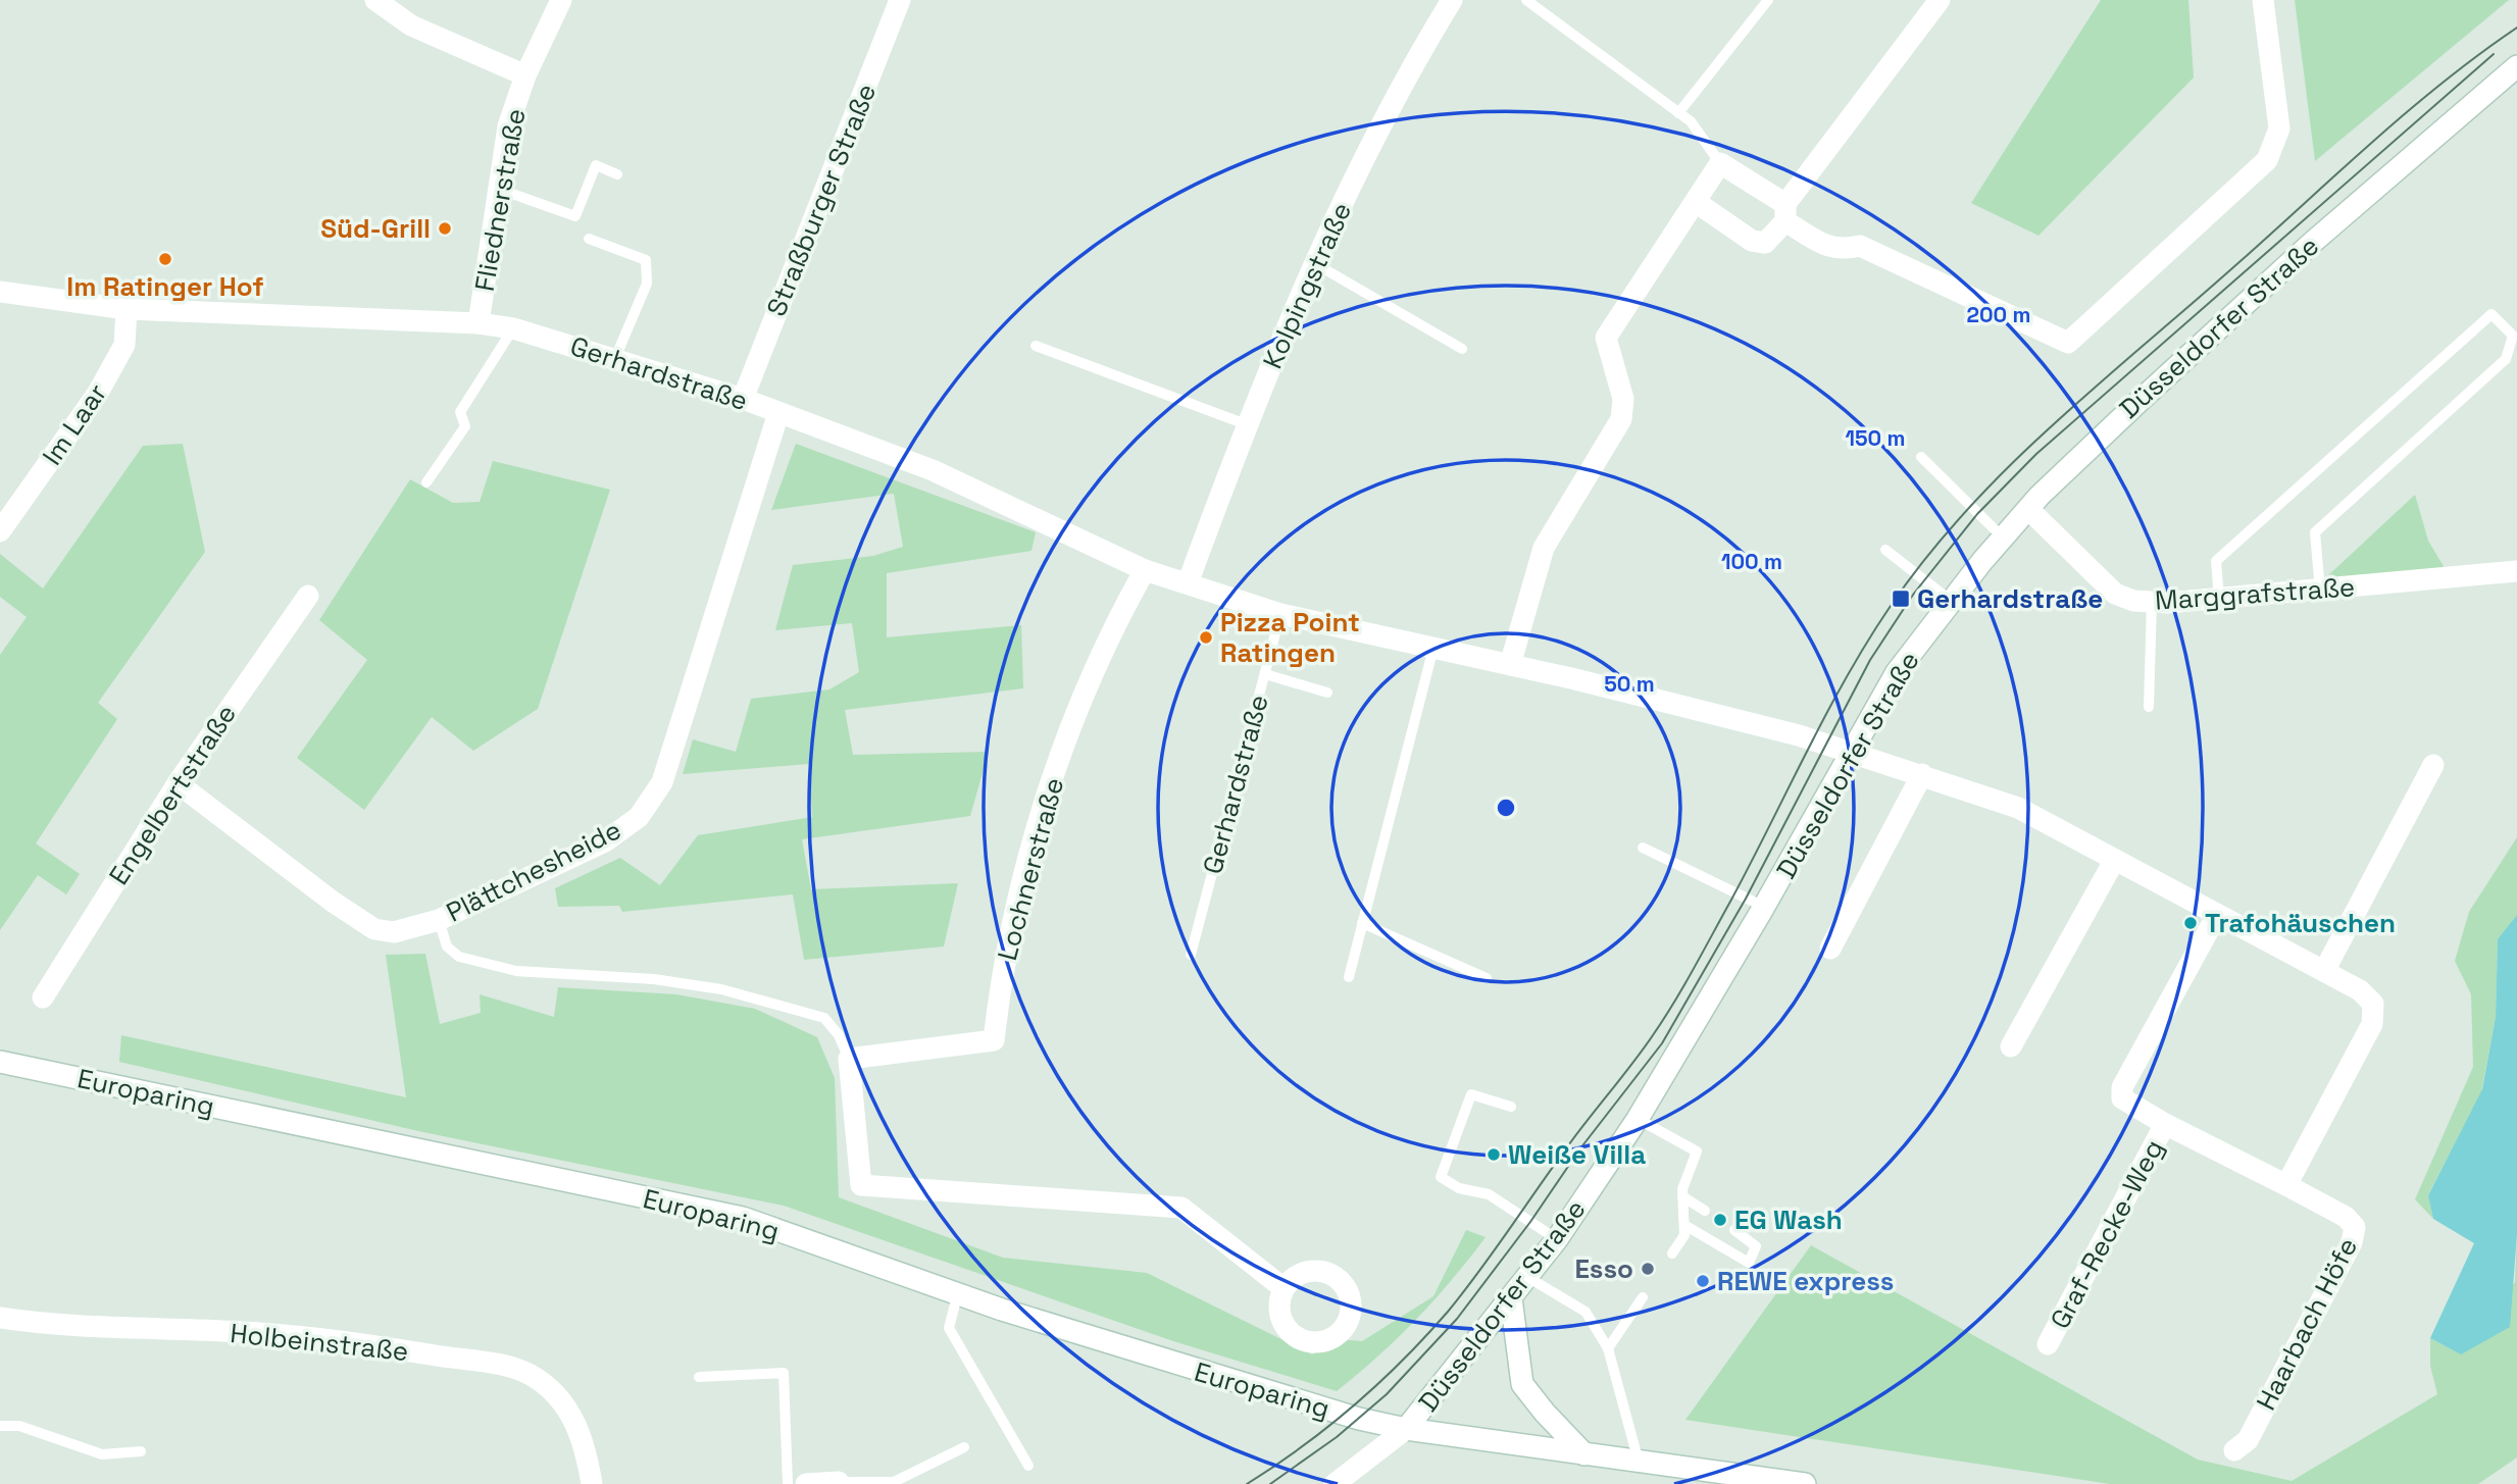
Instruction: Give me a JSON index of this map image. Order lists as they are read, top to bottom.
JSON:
{
  "streets": {
    "street": [
      "Fliednerstraße",
      "Straßburger Straße",
      "Kolpingstraße",
      "Düsseldorfer Straße",
      "Gerhardstraße",
      "Im Laar",
      "Marggrafstraße",
      "Engelbertstraße",
      "Lochnerstraße",
      "Plättchesheide",
      "Europaring",
      "Graf-Recke-Weg",
      "Haarbach Höfe",
      "Holbeinstraße"
    ]
  },
  "crossings": [
    ["Fliednerstraße", "Gerhardstraße"],
    ["Straßburger Straße", "Gerhardstraße"],
    ["Kolpingstraße", "Gerhardstraße"],
    ["Düsseldorfer Straße", "Gerhardstraße"],
    ["Düsseldorfer Straße", "Marggrafstraße"],
    ["Düsseldorfer Straße", "Europaring"],
    ["Gerhardstraße", "Im Laar"],
    ["Gerhardstraße", "Lochnerstraße"],
    ["Gerhardstraße", "Plättchesheide"],
    ["Engelbertstraße", "Plättchesheide"],
    ["Graf-Recke-Weg", "Haarbach Höfe"]
  ],
  "places": {
    "other": [
      "Süd-Grill",
      "Im Ratinger Hof",
      "Pizza Point Ratingen",
      "Trafohäuschen",
      "Weiße Villa",
      "EG Wash",
      "Esso",
      "REWE express"
    ],
    "transit": ["Gerhardstraße"]
  },
  "rings": [
    "200 m",
    "150 m",
    "100 m",
    "50 m"
  ]
}
